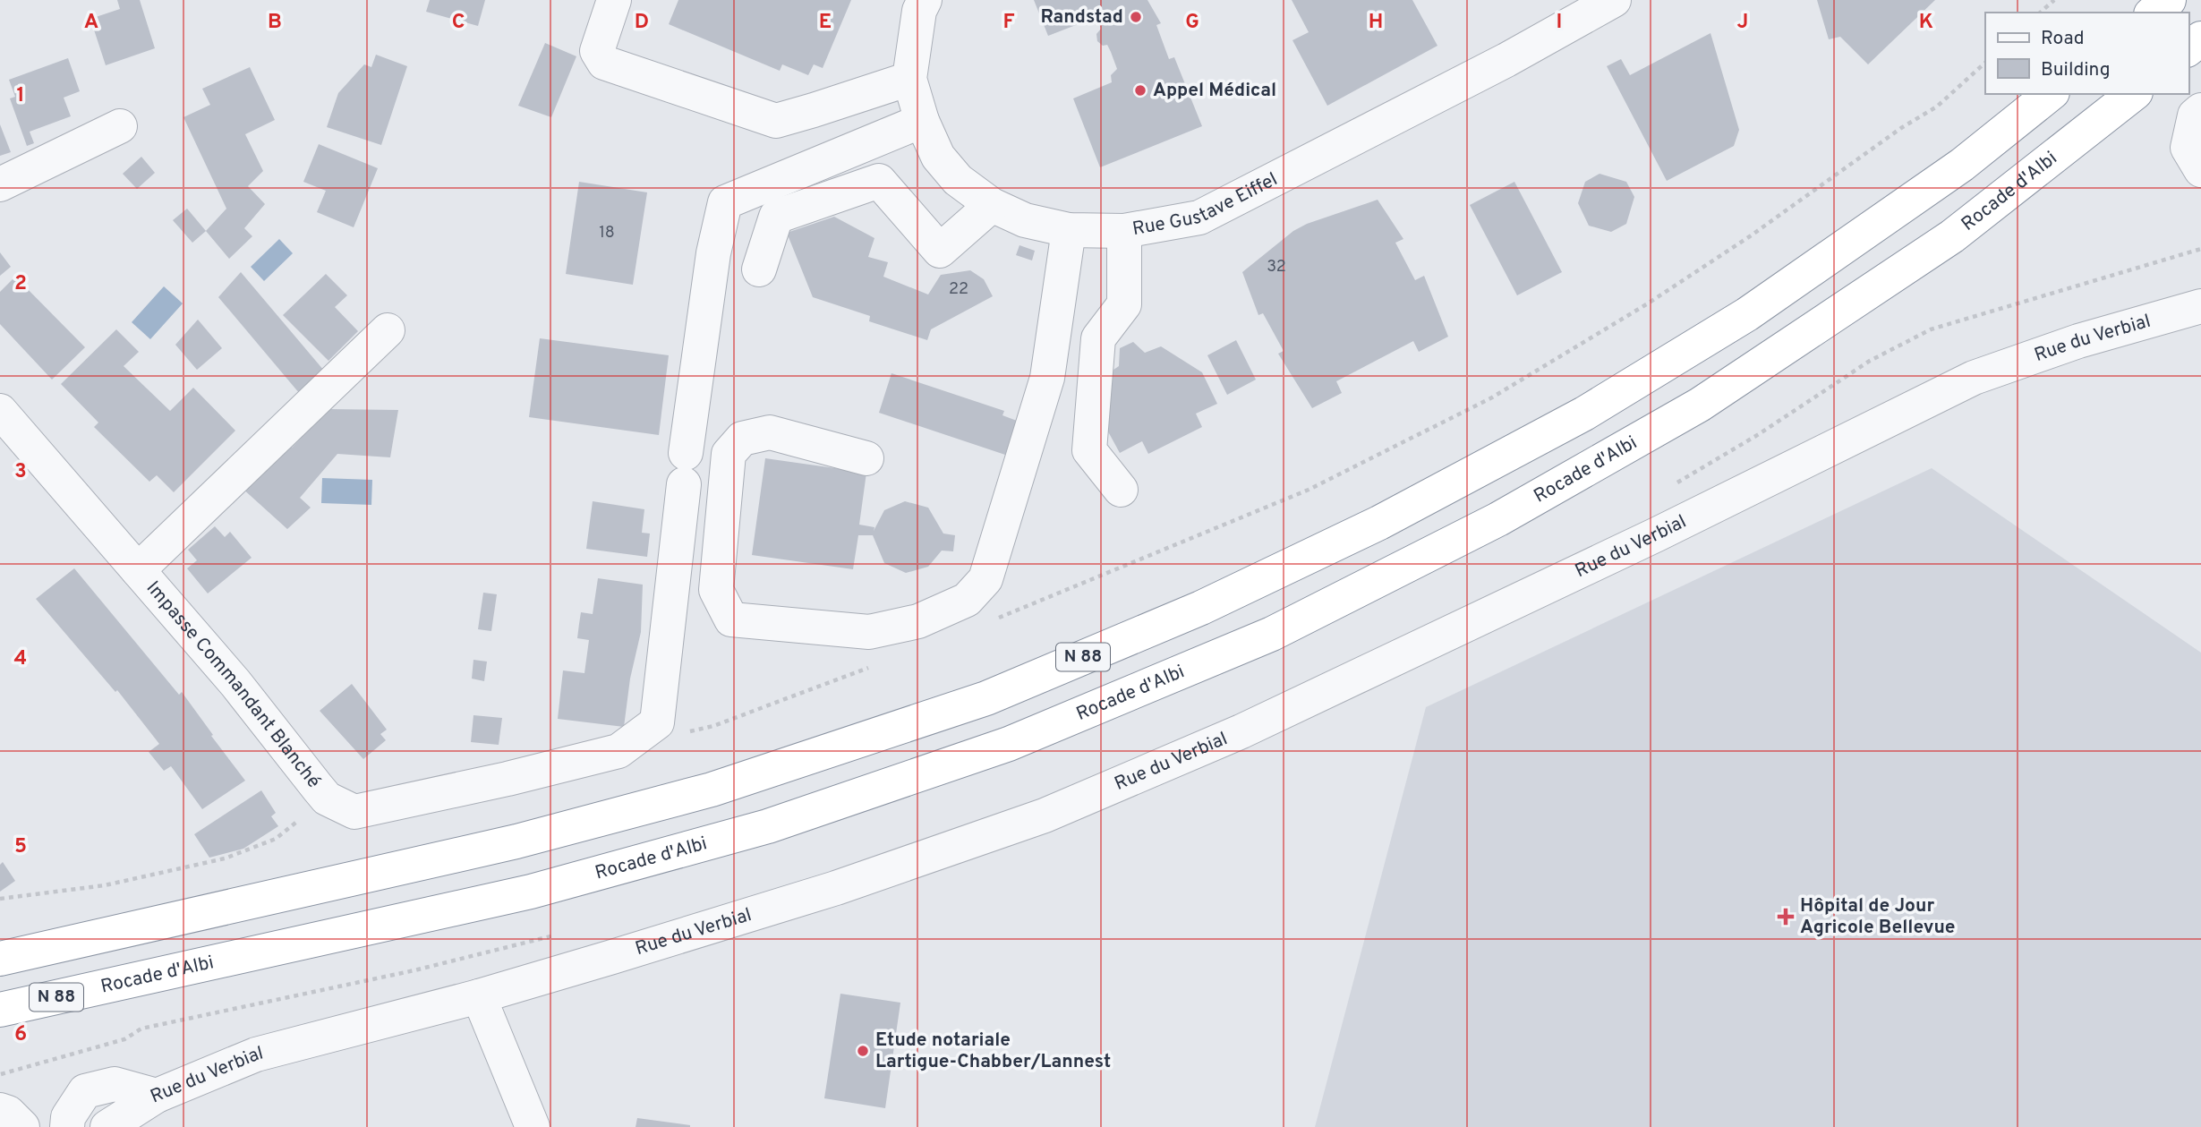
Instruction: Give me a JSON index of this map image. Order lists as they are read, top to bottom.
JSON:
{
  "streets": {
    "highway": ["Rocade d'Albi", "N 88"],
    "street": ["Rue Gustave Eiffel", "Rue du Verbial", "Impasse Commandant Blanché"]
  },
  "crossings": [
    ["Rue Gustave Eiffel", "Impasse Commandant Blanché"]
  ],
  "places": {
    "other": ["Randstad", "Appel Médical", "Etude notariale Lartigue-Chabber/Lannest"],
    "health": ["Hôpital de Jour Agricole Bellevue"]
  },
  "house_numbers": ["18", "32", "22"],
  "legend": ["Road", "Building"],
  "grid": {
    "columns": [
      "A",
      "B",
      "C",
      "D",
      "E",
      "F",
      "G",
      "H",
      "I",
      "J",
      "K"
    ],
    "rows": [
      "1",
      "2",
      "3",
      "4",
      "5",
      "6"
    ]
  }
}
